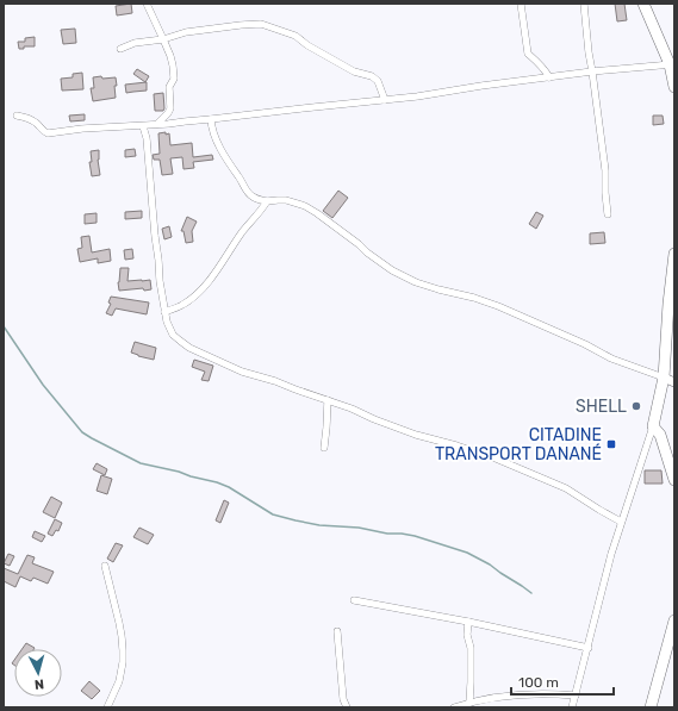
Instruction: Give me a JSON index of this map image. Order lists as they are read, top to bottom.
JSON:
{
  "places": {
    "other": ["SHELL"],
    "transit": ["CITADINE TRANSPORT DANANÉ"]
  },
  "scale_bar": "100 m",
  "north": "bottom"
}
